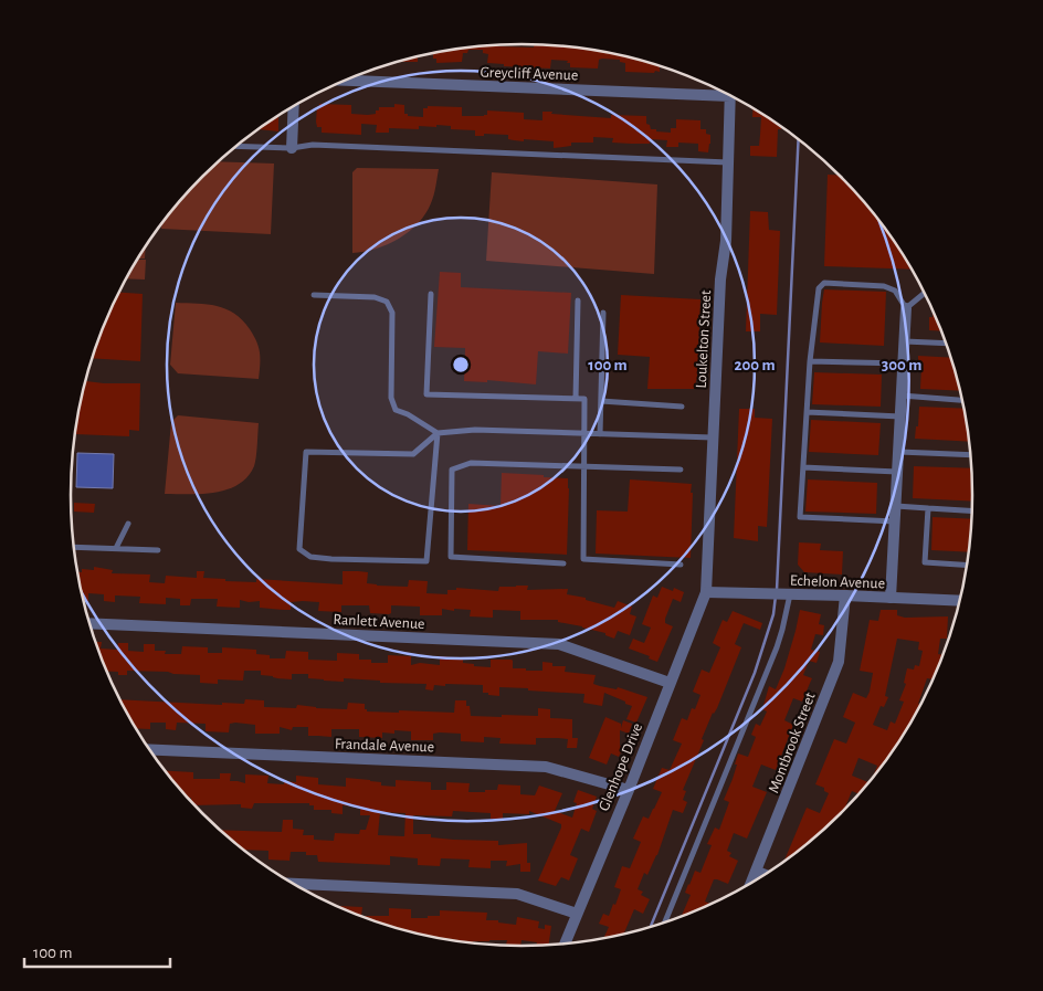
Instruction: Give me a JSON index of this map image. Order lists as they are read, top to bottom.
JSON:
{
  "streets": {
    "street": [
      "Greycliff Avenue",
      "Loukelton Street",
      "Echelon Avenue",
      "Ranlett Avenue",
      "Montbrook Street",
      "Frandale Avenue",
      "Glenhope Drive"
    ]
  },
  "crossings": [
    ["Loukelton Street", "Echelon Avenue"],
    ["Loukelton Street", "Glenhope Drive"],
    ["Echelon Avenue", "Montbrook Street"],
    ["Echelon Avenue", "Glenhope Drive"],
    ["Ranlett Avenue", "Glenhope Drive"],
    ["Frandale Avenue", "Glenhope Drive"]
  ],
  "scale_bar": "100 m",
  "rings": ["100 m", "200 m", "300 m"]
}
